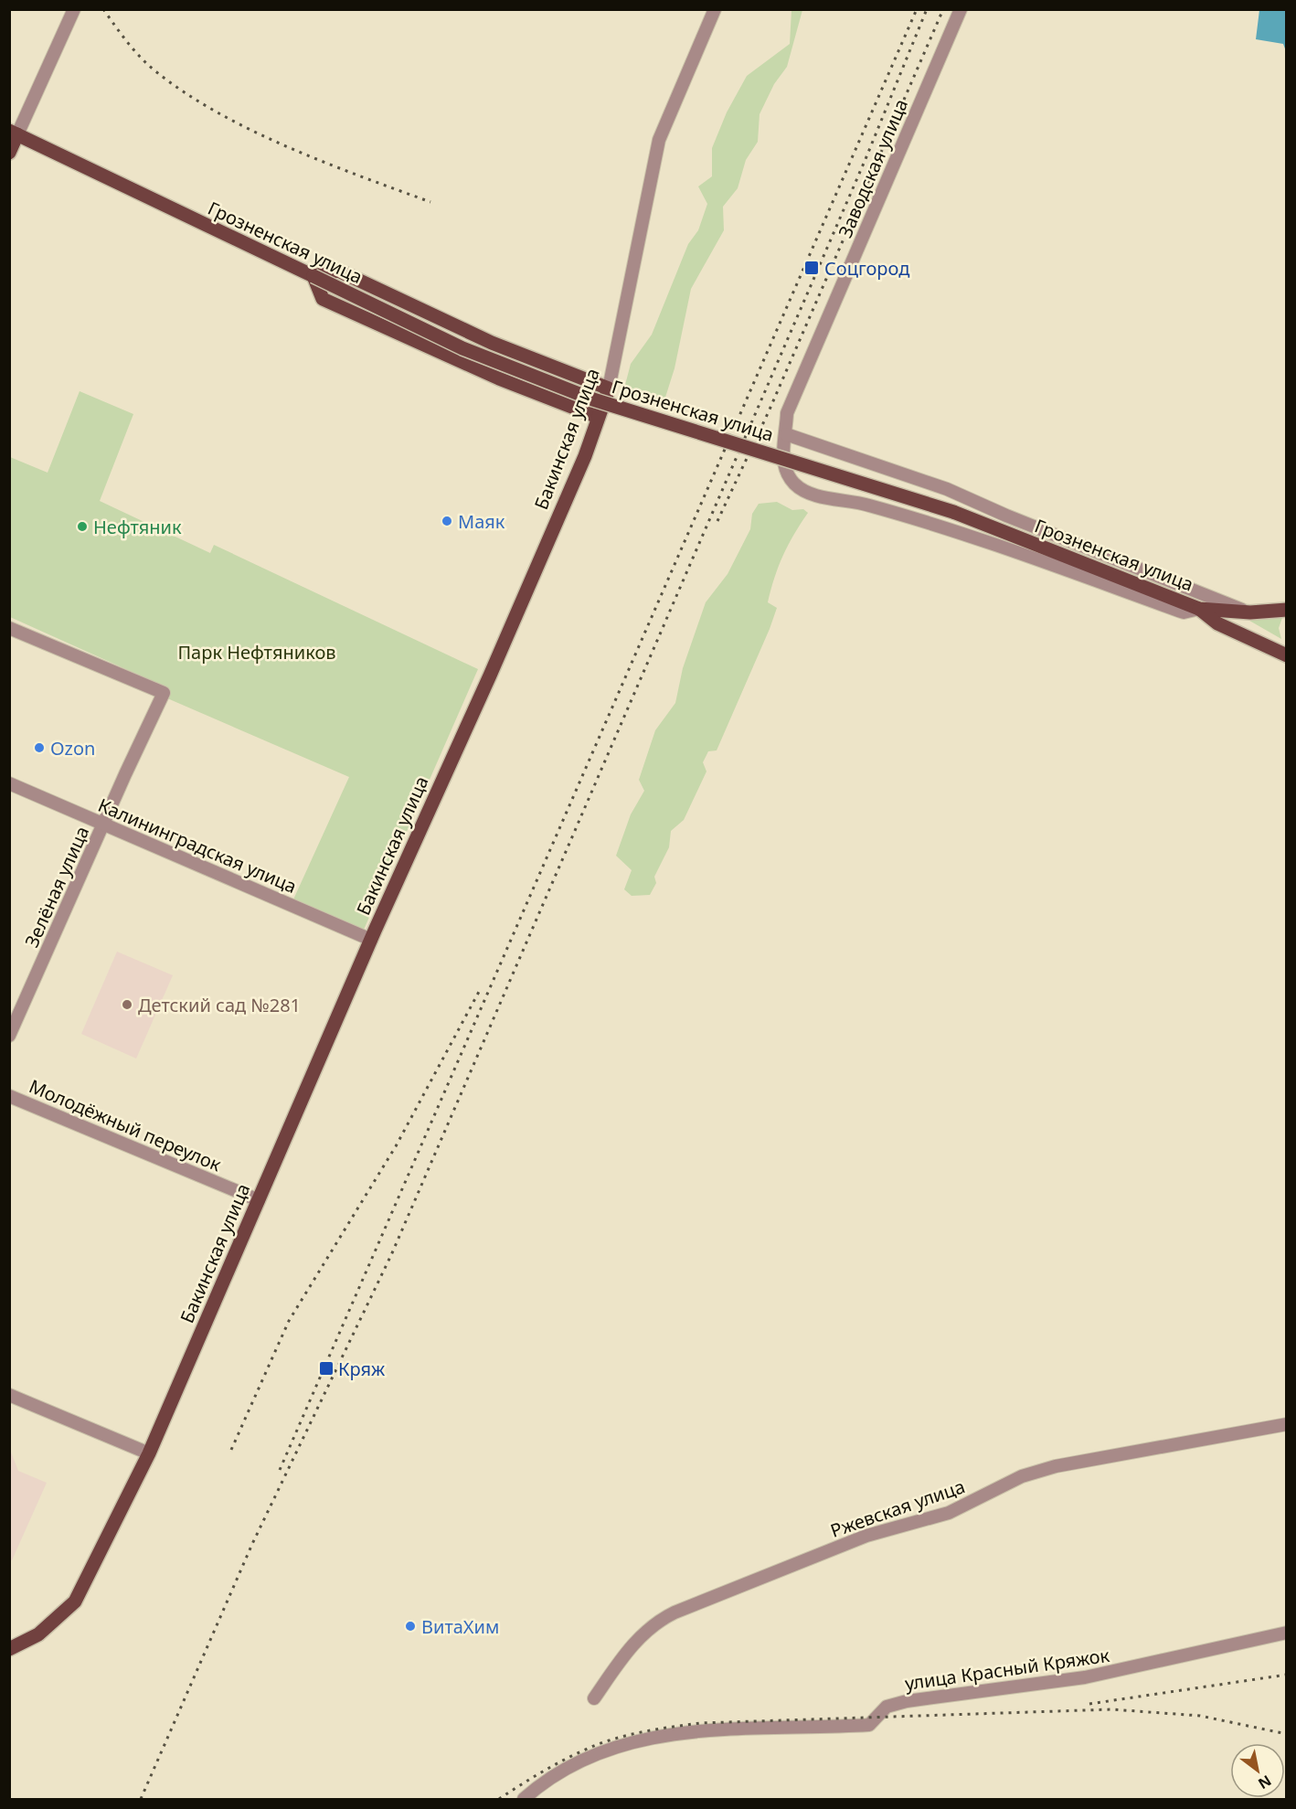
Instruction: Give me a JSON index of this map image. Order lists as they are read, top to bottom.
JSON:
{
  "streets": {
    "main road": ["Грозненская улица", "Бакинская улица"],
    "street": [
      "Заводская улица",
      "Калининградская улица",
      "Зелёная улица",
      "Молодёжный переулок",
      "Ржевская улица",
      "улица Красный Кряжок"
    ]
  },
  "crossings": [
    ["Заводская улица", "Грозненская улица"],
    ["Бакинская улица", "Калининградская улица"],
    ["Бакинская улица", "Молодёжный переулок"],
    ["Калининградская улица", "Зелёная улица"]
  ],
  "parks": ["Парк Нефтяников"],
  "places": {
    "transit": ["Соцгород", "Кряж"],
    "other": [
      "Маяк",
      "Нефтяник",
      "Ozon",
      "Детский сад №281",
      "ВитаХим"
    ]
  },
  "north": "bottom right"
}
